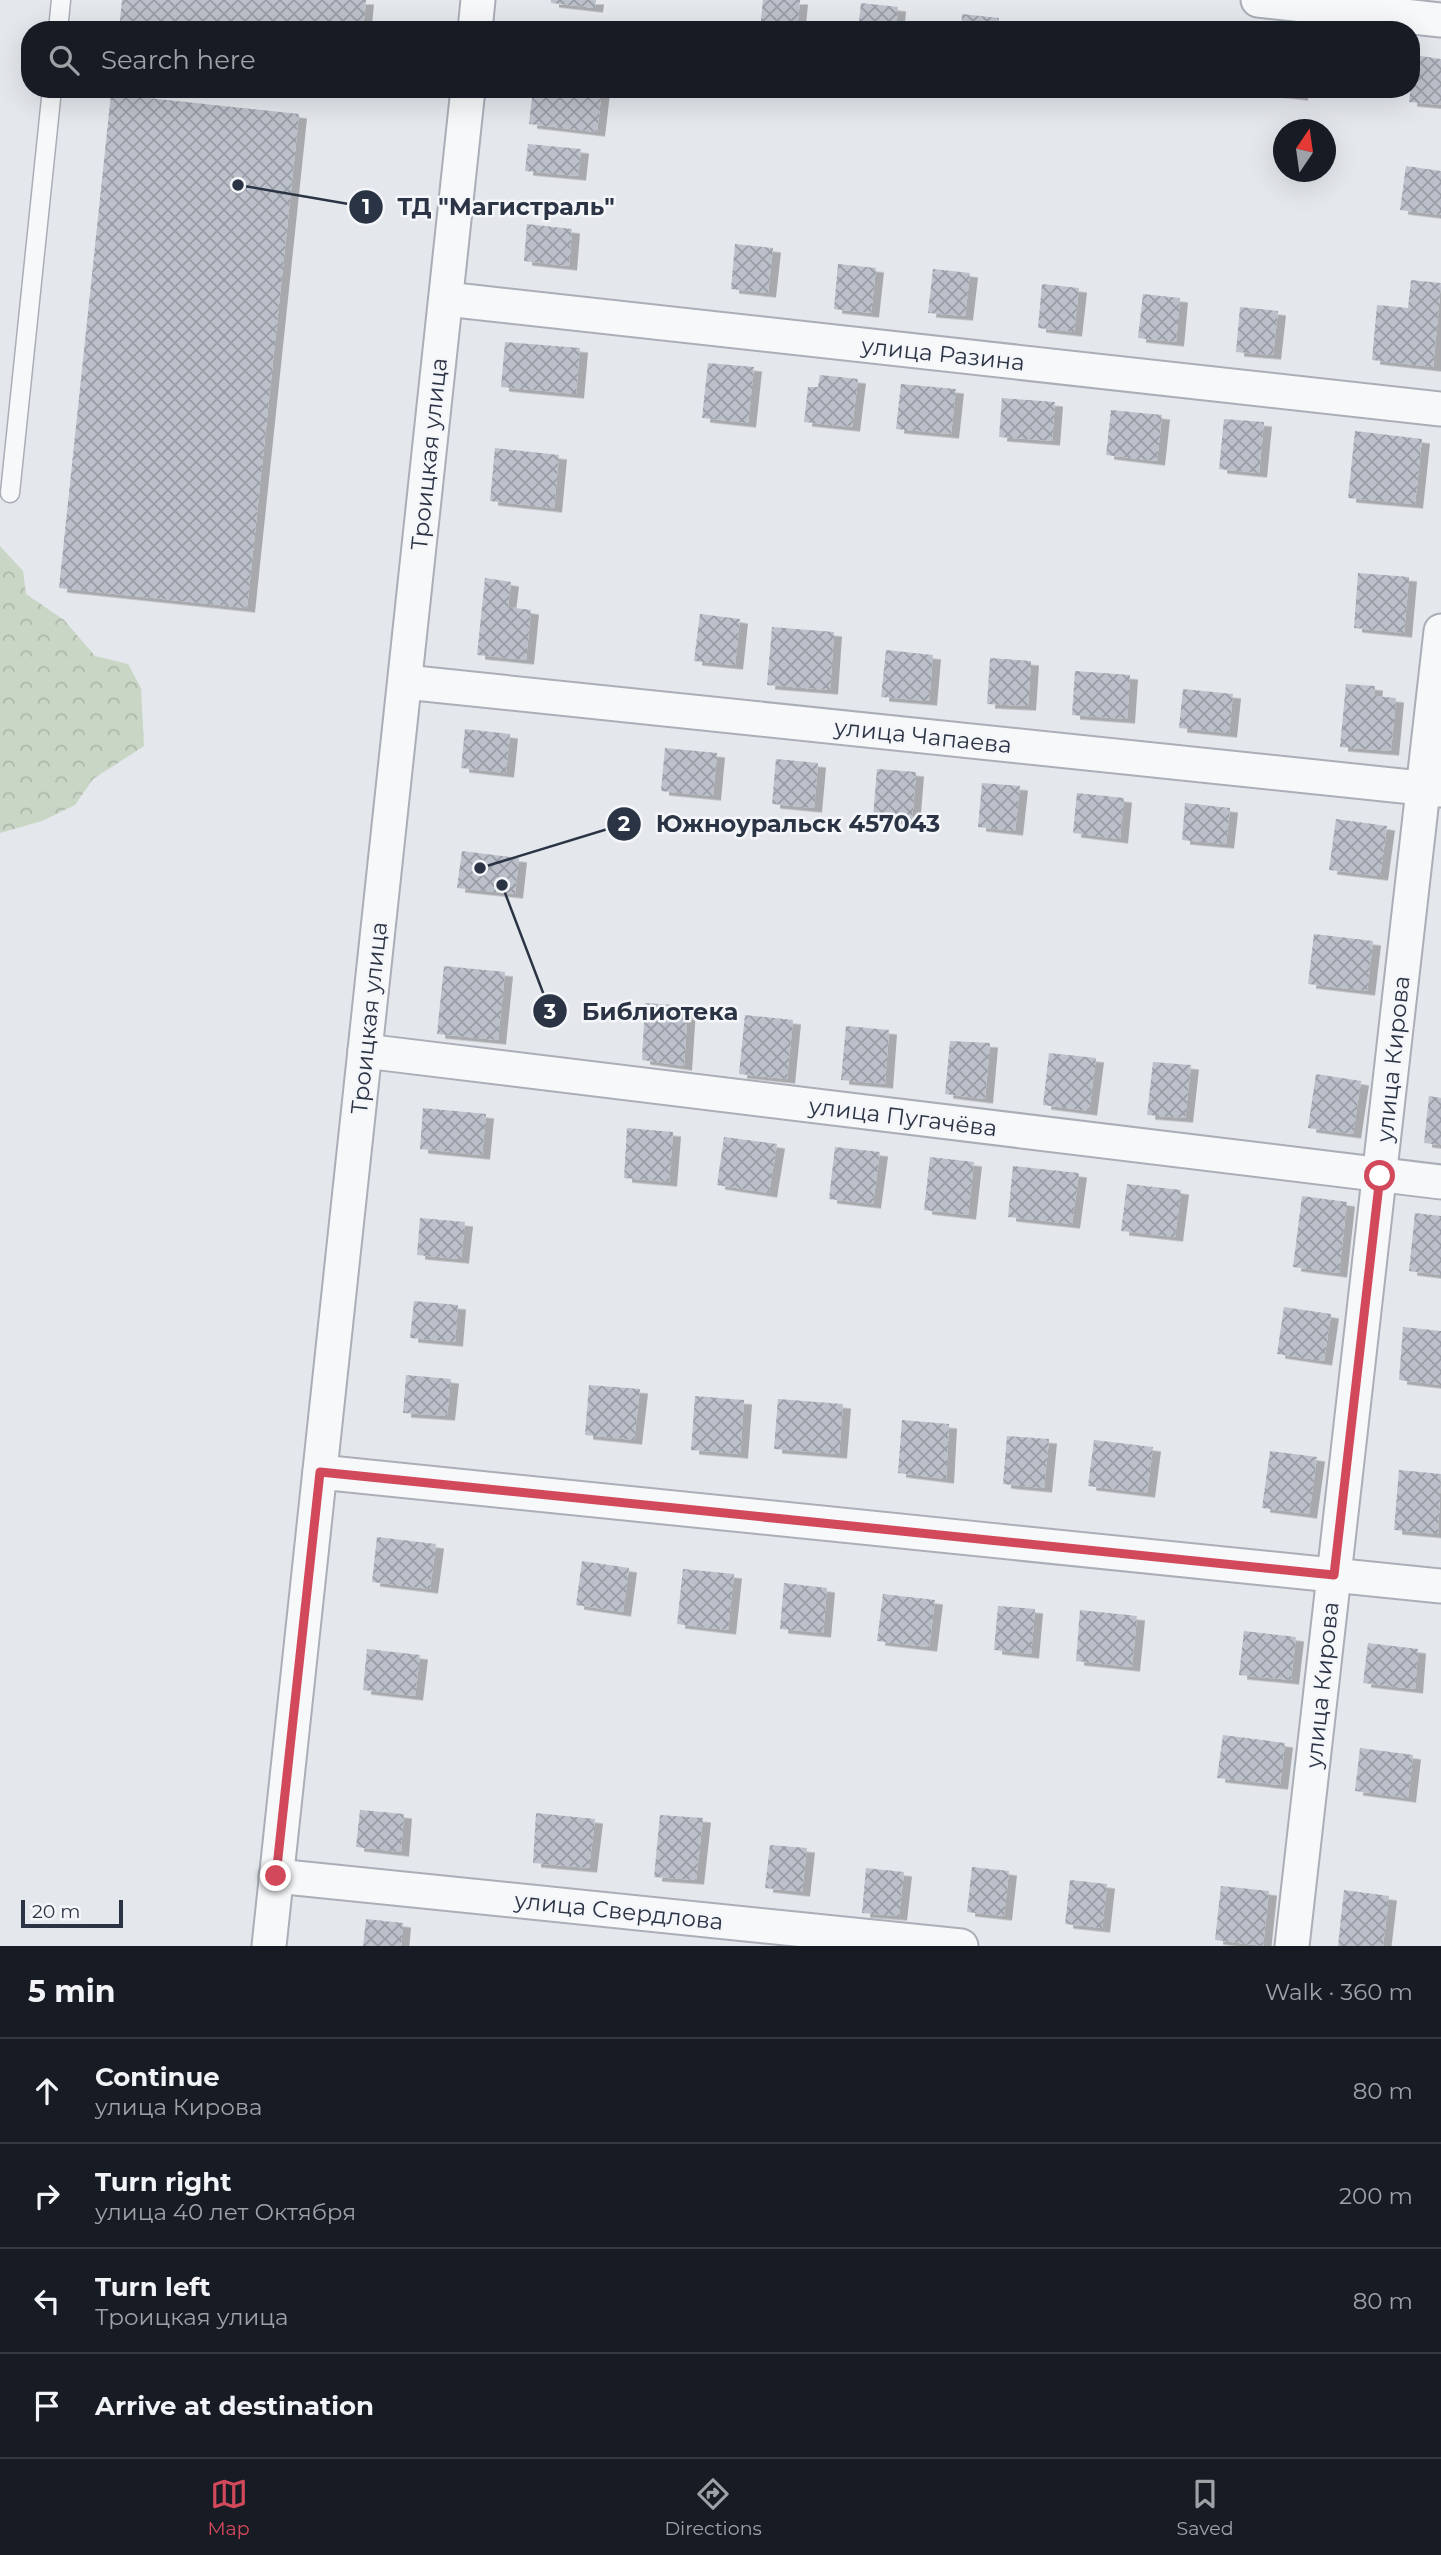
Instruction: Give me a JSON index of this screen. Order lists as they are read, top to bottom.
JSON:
{
  "streets": {
    "street": [
      "улица Разина",
      "Троицкая улица",
      "улица Чапаева",
      "улица Кирова",
      "улица Пугачёва",
      "улица Свердлова"
    ]
  },
  "crossings": [
    ["улица Разина", "Троицкая улица"],
    ["Троицкая улица", "улица Чапаева"],
    ["Троицкая улица", "улица Пугачёва"],
    ["Троицкая улица", "улица Свердлова"],
    ["улица Чапаева", "улица Кирова"],
    ["улица Кирова", "улица Пугачёва"]
  ],
  "places": ["ТД \"Магистраль\"", "Южноуральск 457043", "Библиотека"],
  "scale_bar": "20 m",
  "north": "top",
  "page": {
    "search": "Search here",
    "scale": "20 m",
    "heading": ["5 min", "Walk · 360 m"],
    "list": [
      ["Continue", "улица Кирова", "80 m"],
      ["Turn right", "улица 40 лет Октября", "200 m"],
      ["Turn left", "Троицкая улица", "80 m"],
      "Arrive at destination"
    ],
    "nav": ["Map", "Directions", "Saved"]
  }
}
